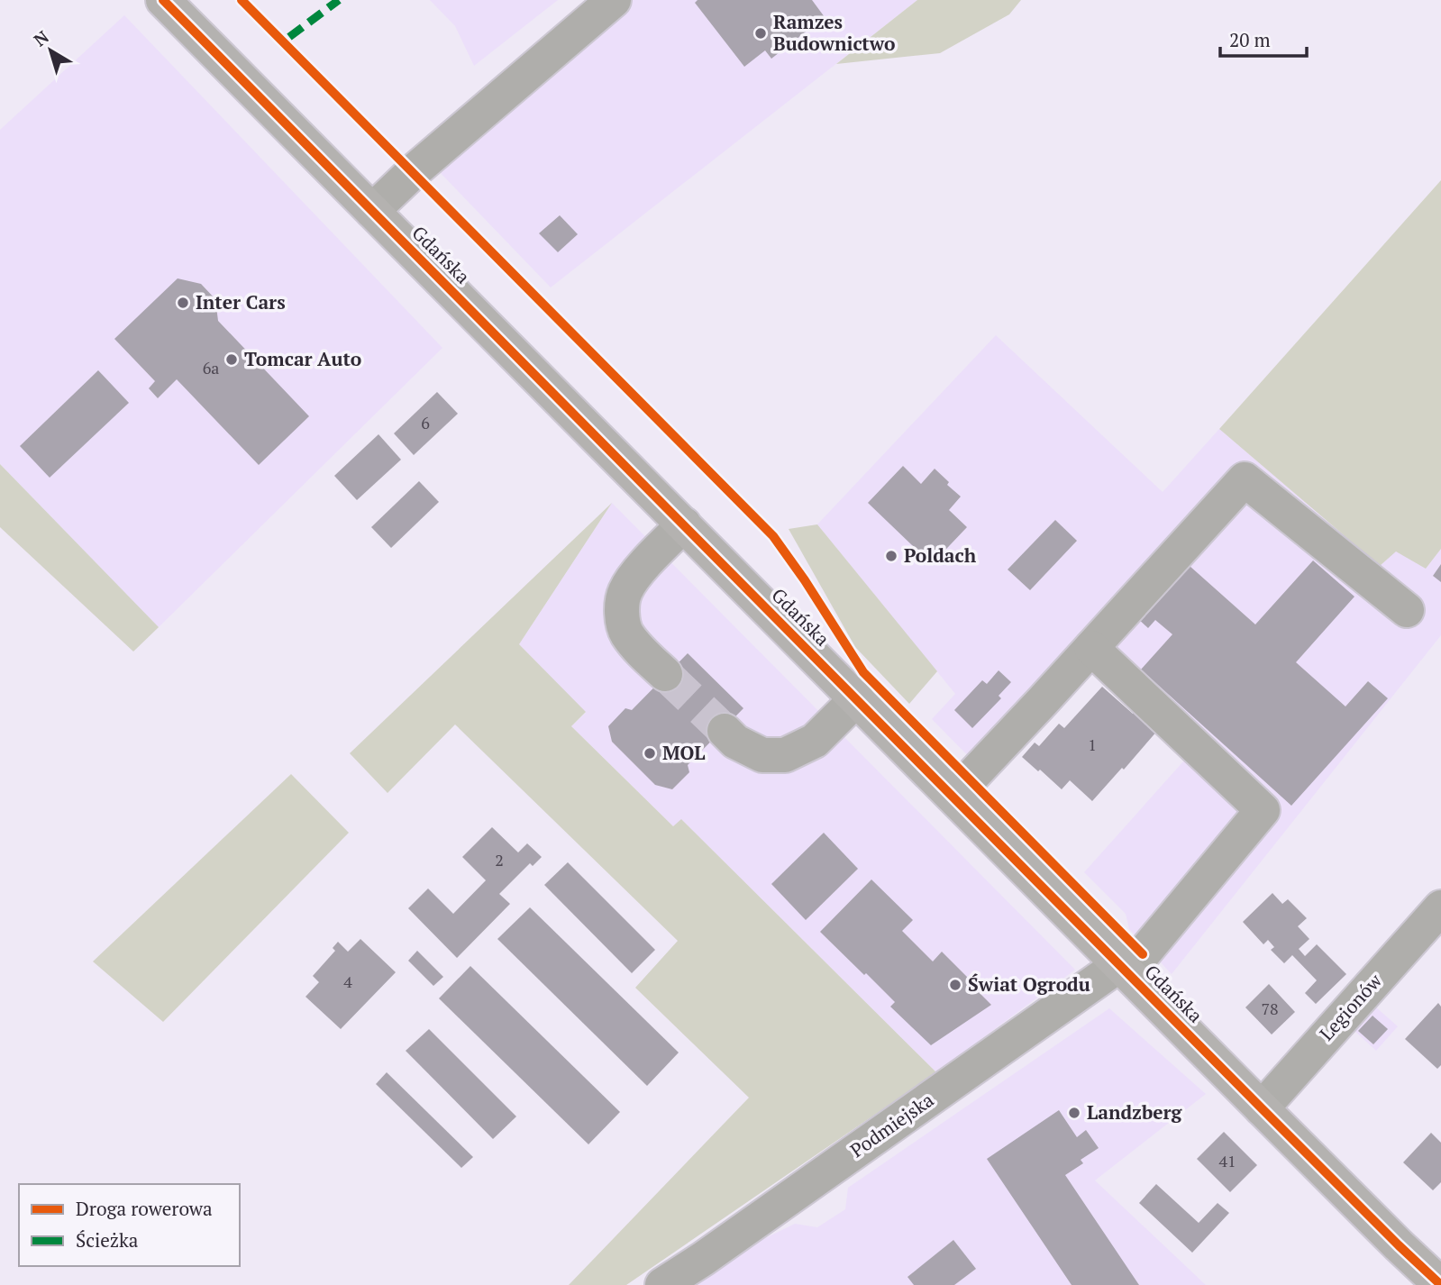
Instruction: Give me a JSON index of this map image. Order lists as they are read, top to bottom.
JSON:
{
  "streets": {
    "main road": ["Gdańska"],
    "street": ["Legionów", "Podmiejska"]
  },
  "crossings": [
    ["Gdańska", "Legionów"],
    ["Gdańska", "Podmiejska"]
  ],
  "places": [
    "Ramzes Budownictwo",
    "Inter Cars",
    "Tomcar Auto",
    "Poldach",
    "MOL",
    "Świat Ogrodu",
    "Landzberg"
  ],
  "house_numbers": [
    "6a",
    "6",
    "1",
    "2",
    "4",
    "78",
    "41"
  ],
  "legend": ["Droga rowerowa", "Ścieżka"],
  "scale_bar": "20 m",
  "north": "top left"
}
